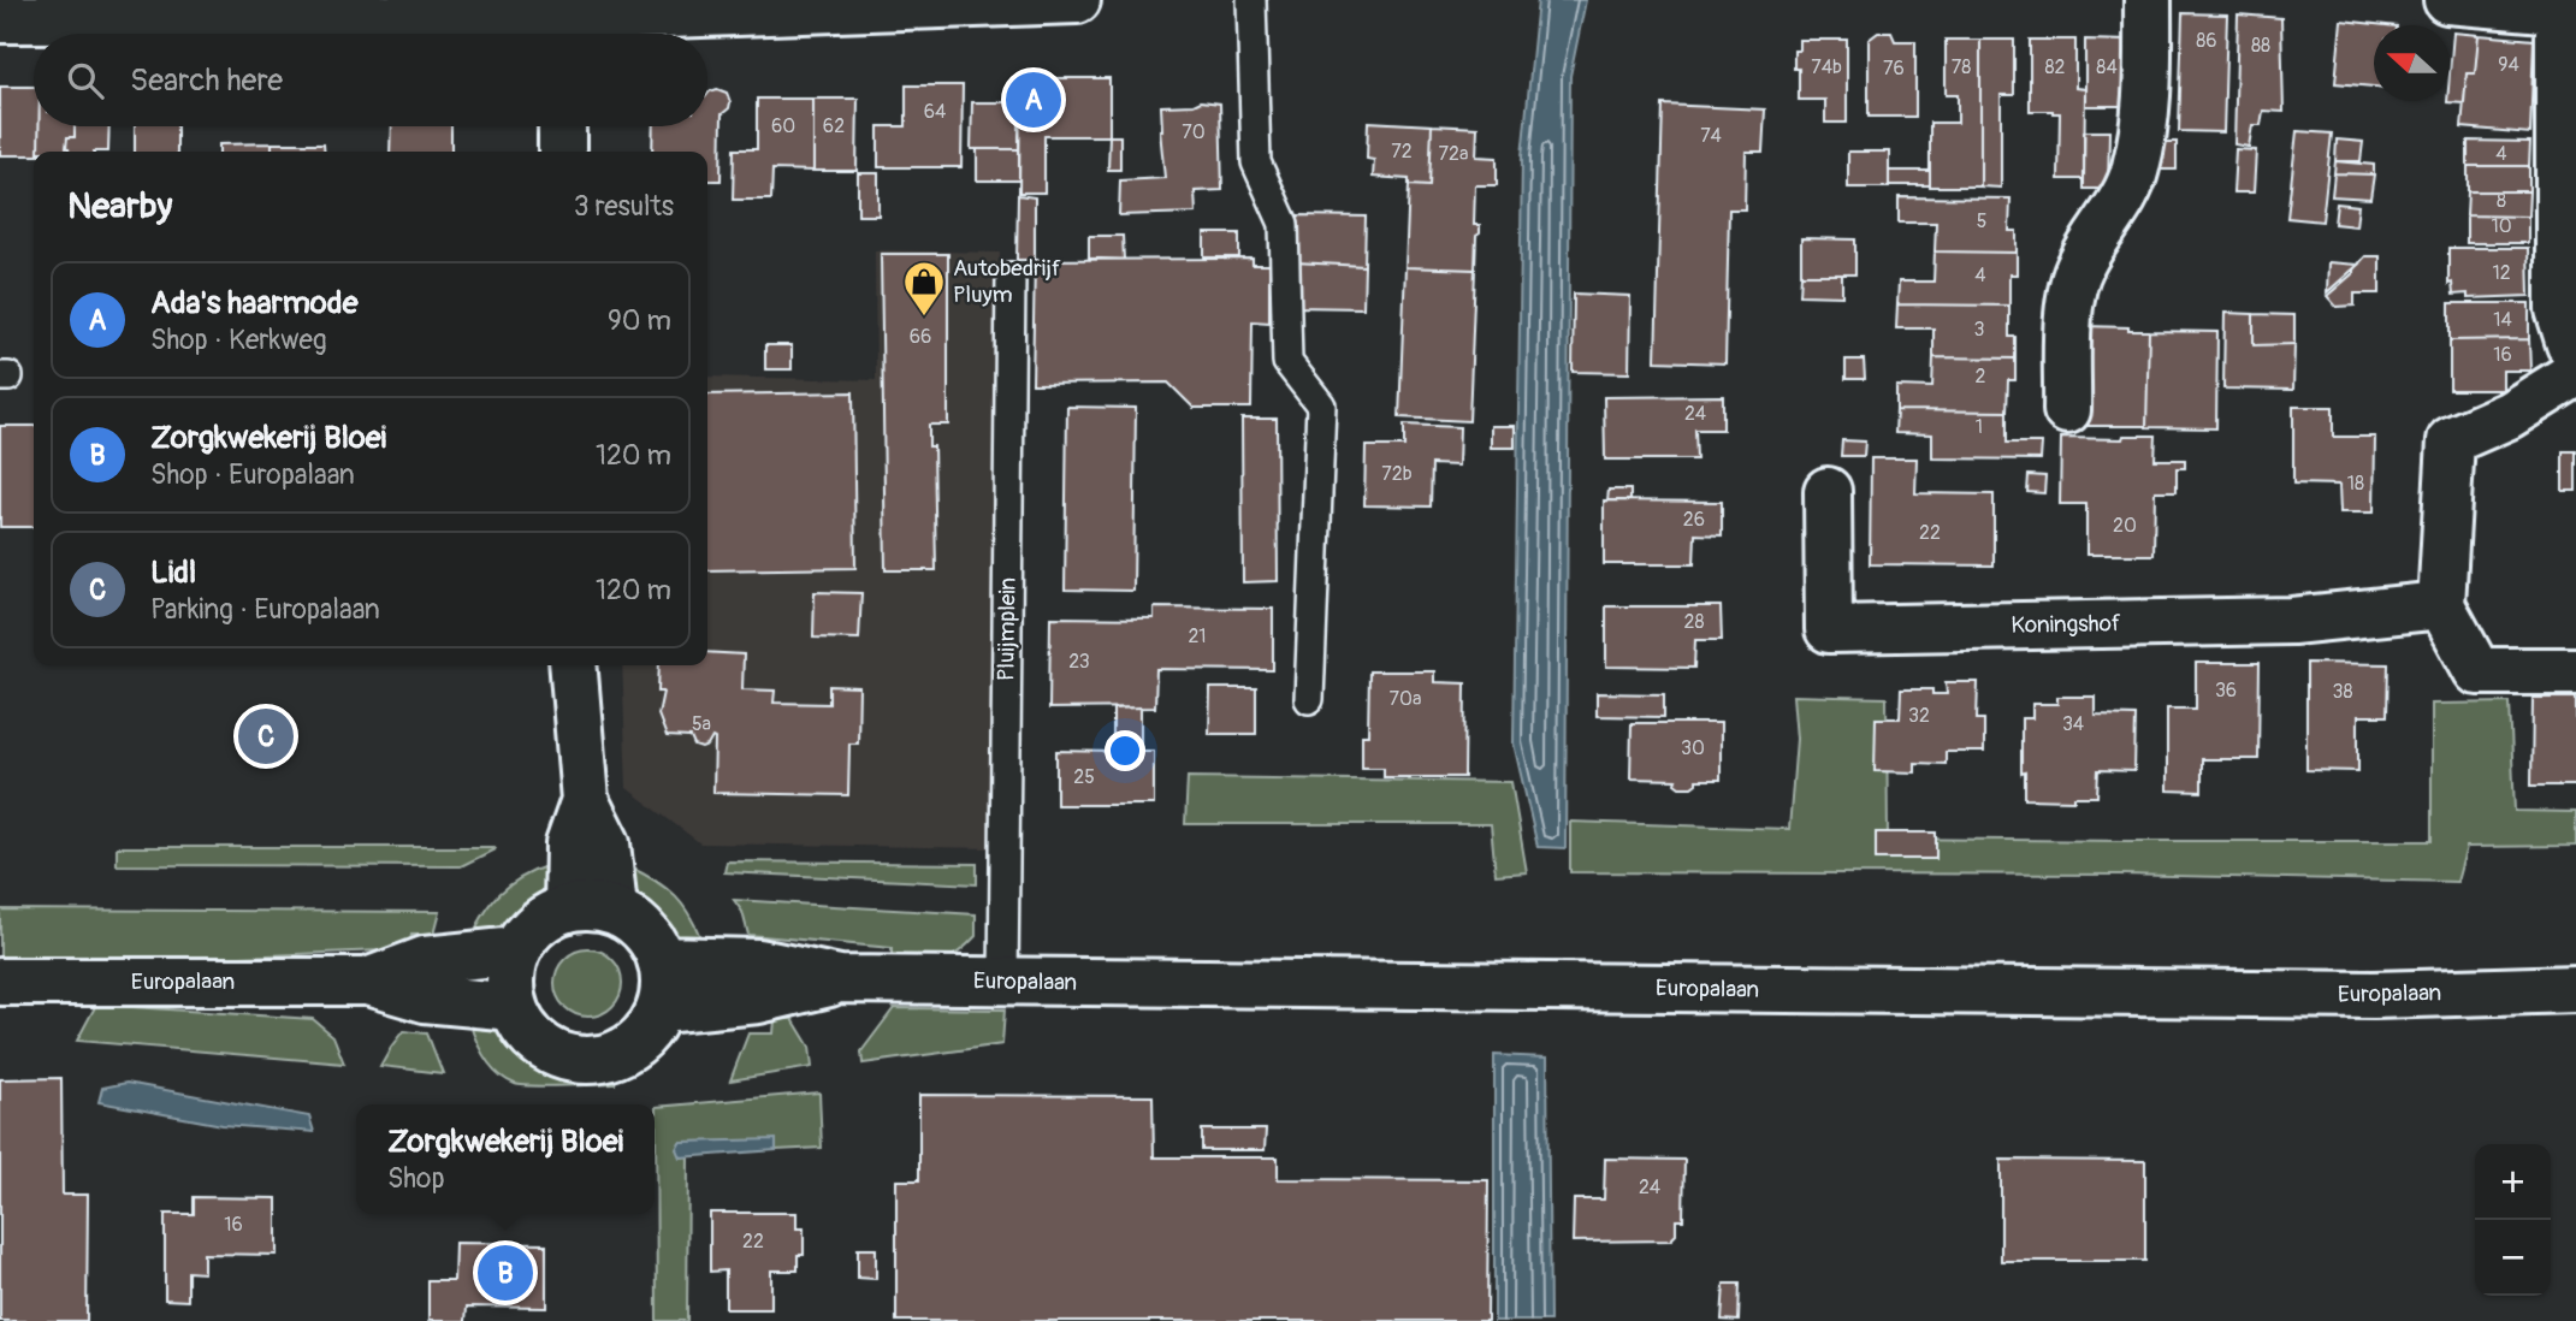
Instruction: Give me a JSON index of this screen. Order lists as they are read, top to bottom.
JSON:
{
  "streets": {
    "street": ["Koningshof", "Europalaan"],
    "lane": ["Pluijmplein"]
  },
  "crossings": [
    ["Pluijmplein", "Europalaan"]
  ],
  "places": {
    "shop": ["Autobedrijf Pluym"]
  },
  "house_numbers": [
    "86",
    "88",
    "94",
    "74b",
    "78",
    "82",
    "84",
    "76",
    "64",
    "60",
    "62",
    "70",
    "74",
    "72",
    "72a",
    "4",
    "8",
    "5",
    "10",
    "12",
    "4",
    "14",
    "3",
    "66",
    "16",
    "2",
    "24",
    "1",
    "72b",
    "18",
    "26",
    "20",
    "22",
    "28",
    "21",
    "23",
    "36",
    "38",
    "70a",
    "32",
    "5a",
    "34",
    "30",
    "25",
    "24",
    "16",
    "22"
  ],
  "north": "left",
  "page": {
    "search": "Search here",
    "pins": ["A", "C", "B"],
    "heading": ["Nearby", "3 results"],
    "list": [
      {
        "mark": "A",
        "name": "Ada's haarmode",
        "note": "Shop · Kerkweg",
        "value": "90 m"
      },
      {
        "mark": "B",
        "name": "Zorgkwekerij Bloei",
        "note": "Shop · Europalaan",
        "value": "120 m"
      },
      {
        "mark": "C",
        "name": "Lidl",
        "note": "Parking · Europalaan",
        "value": "120 m"
      }
    ],
    "popup": ["Zorgkwekerij Bloei", "Shop"],
    "map_buttons": ["+", "−"]
  }
}
